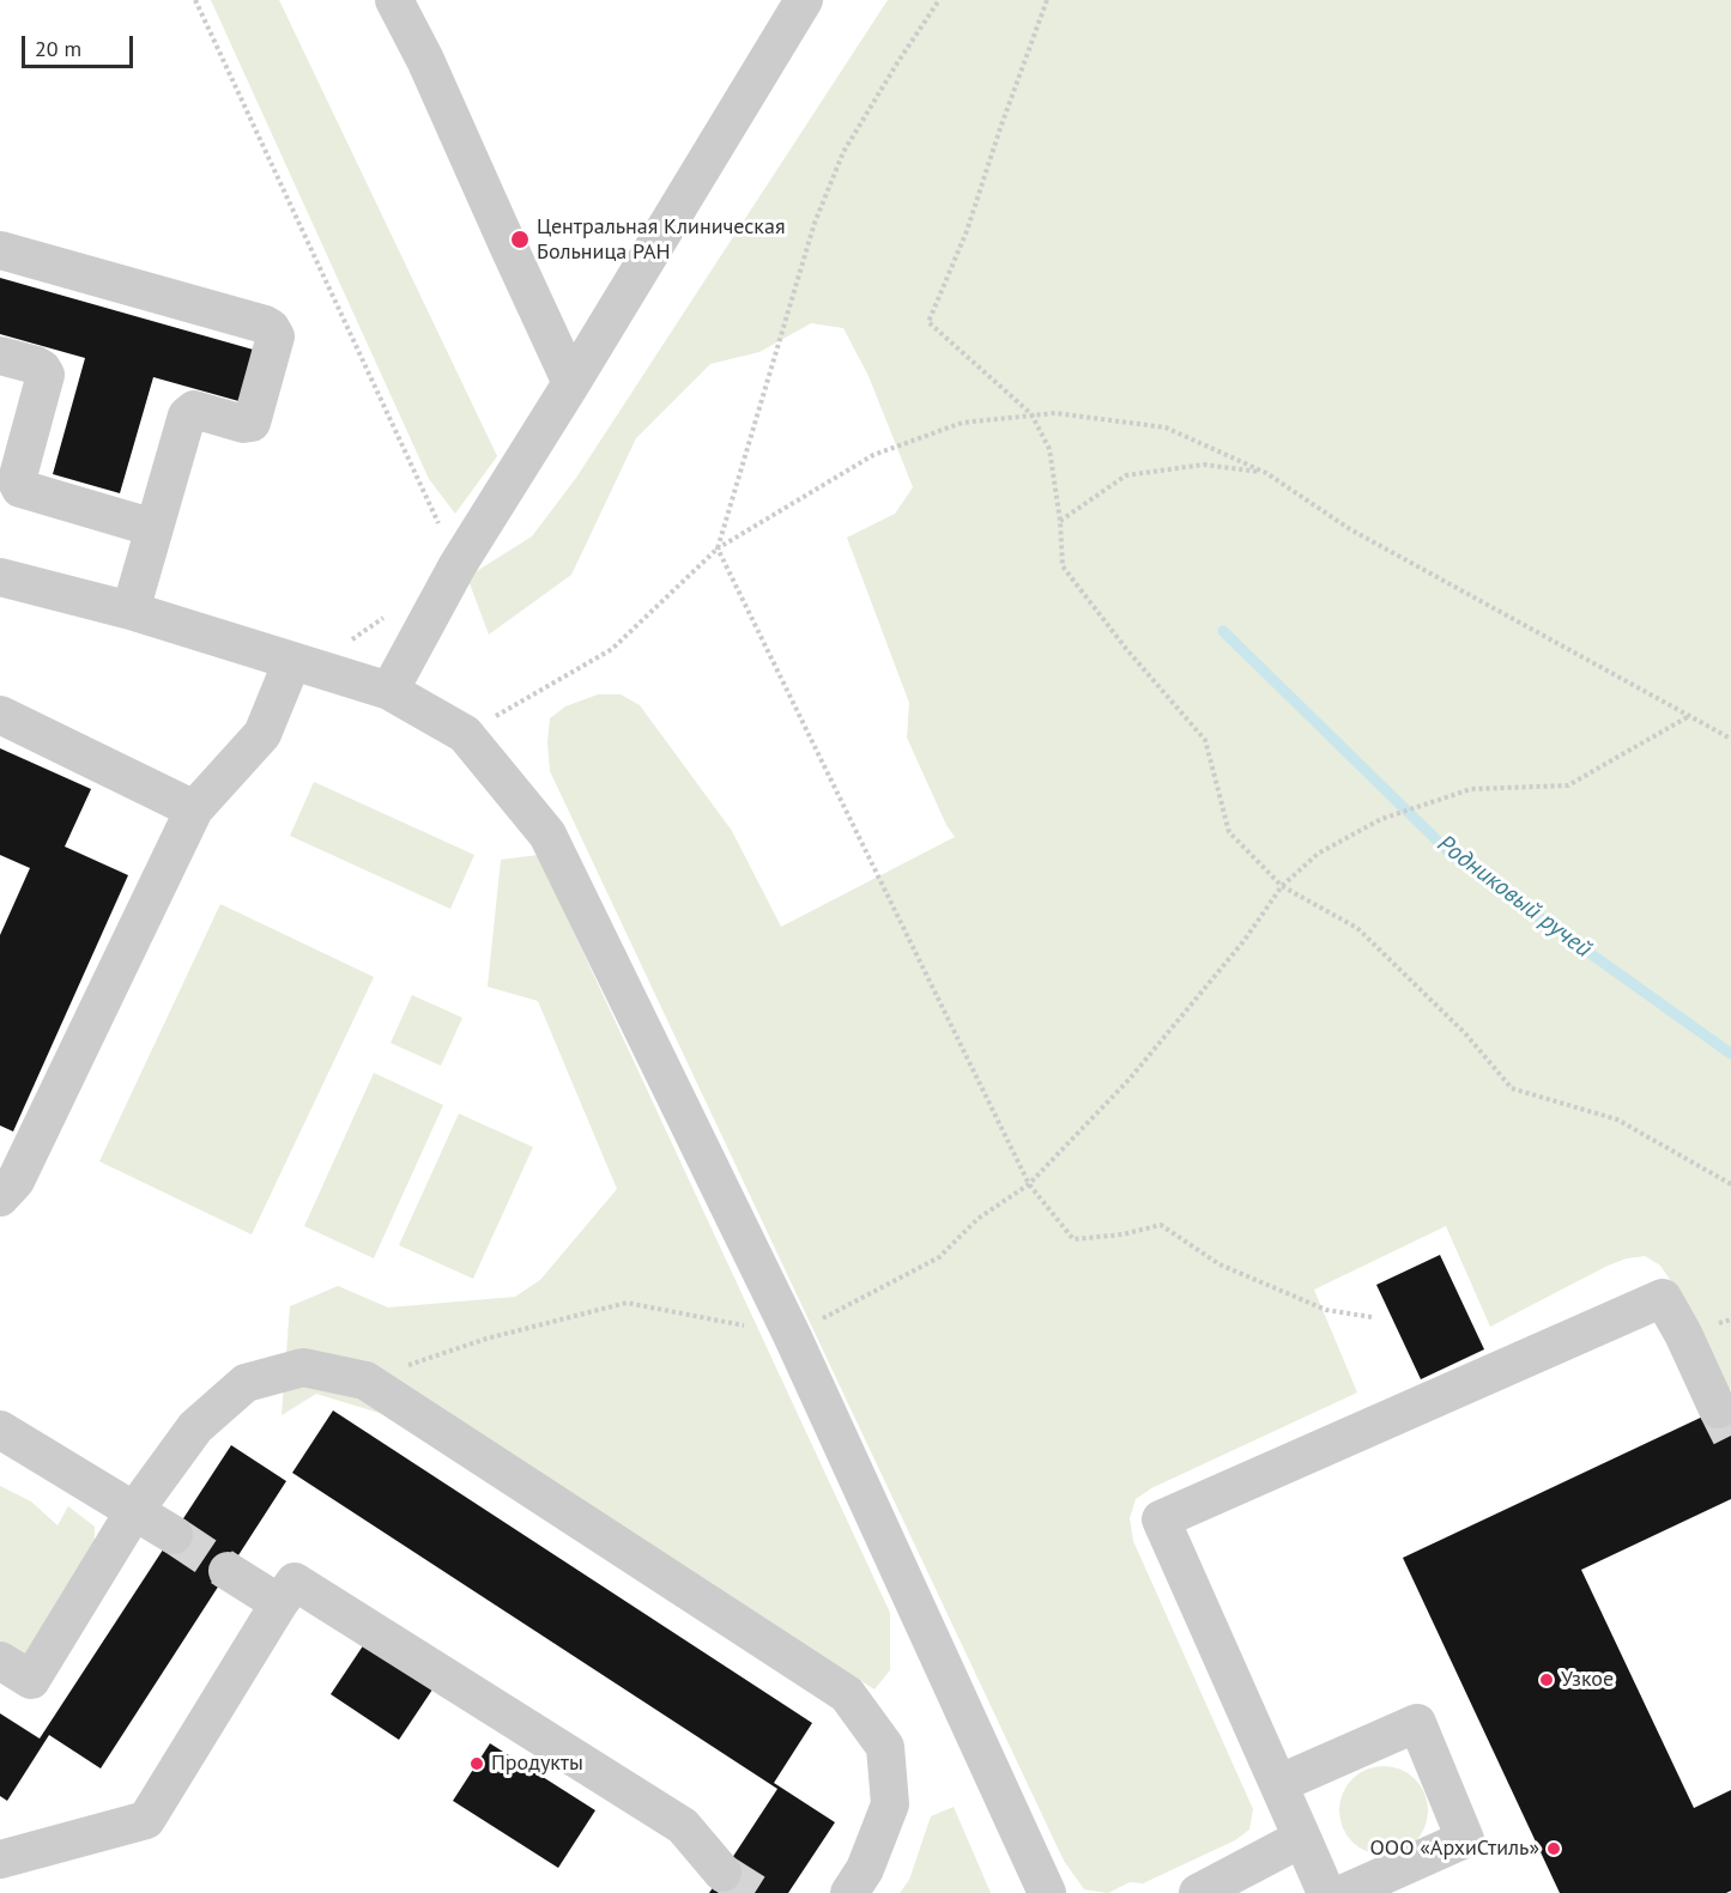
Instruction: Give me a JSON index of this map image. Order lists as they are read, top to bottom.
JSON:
{
  "water": ["Родниковый ручей"],
  "places": [
    "Центральная Клиническая Больница РАН",
    "Узкое",
    "Продукты",
    "ООО «АрхиСтиль»"
  ],
  "scale_bar": "20 m"
}
